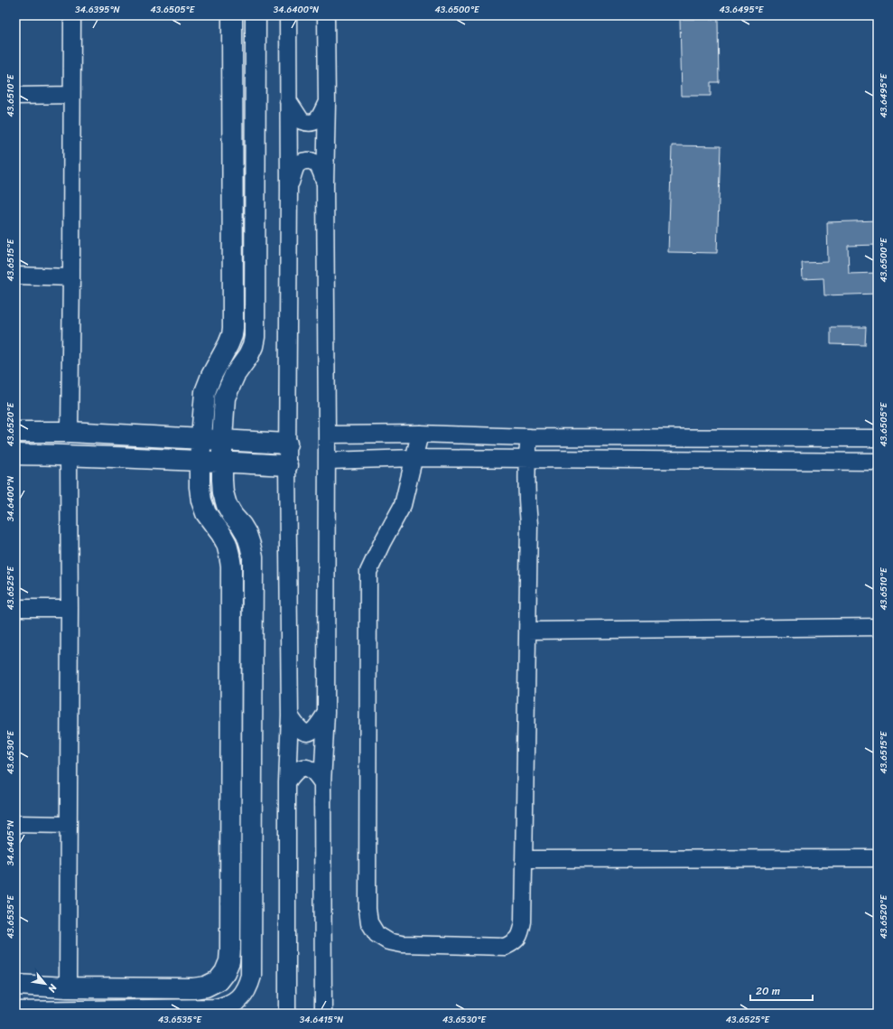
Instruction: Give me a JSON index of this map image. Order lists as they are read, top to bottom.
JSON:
{
  "scale_bar": "20 m",
  "north": "bottom right",
  "coordinates": [
    "34.6395°N",
    "43.6505°E",
    "34.6400°N",
    "43.6500°E",
    "43.6495°E",
    "43.6510°E",
    "43.6515°E",
    "43.6520°E",
    "43.6525°E",
    "43.6530°E",
    "34.6405°N",
    "43.6535°E",
    "34.6415°N"
  ]
}
